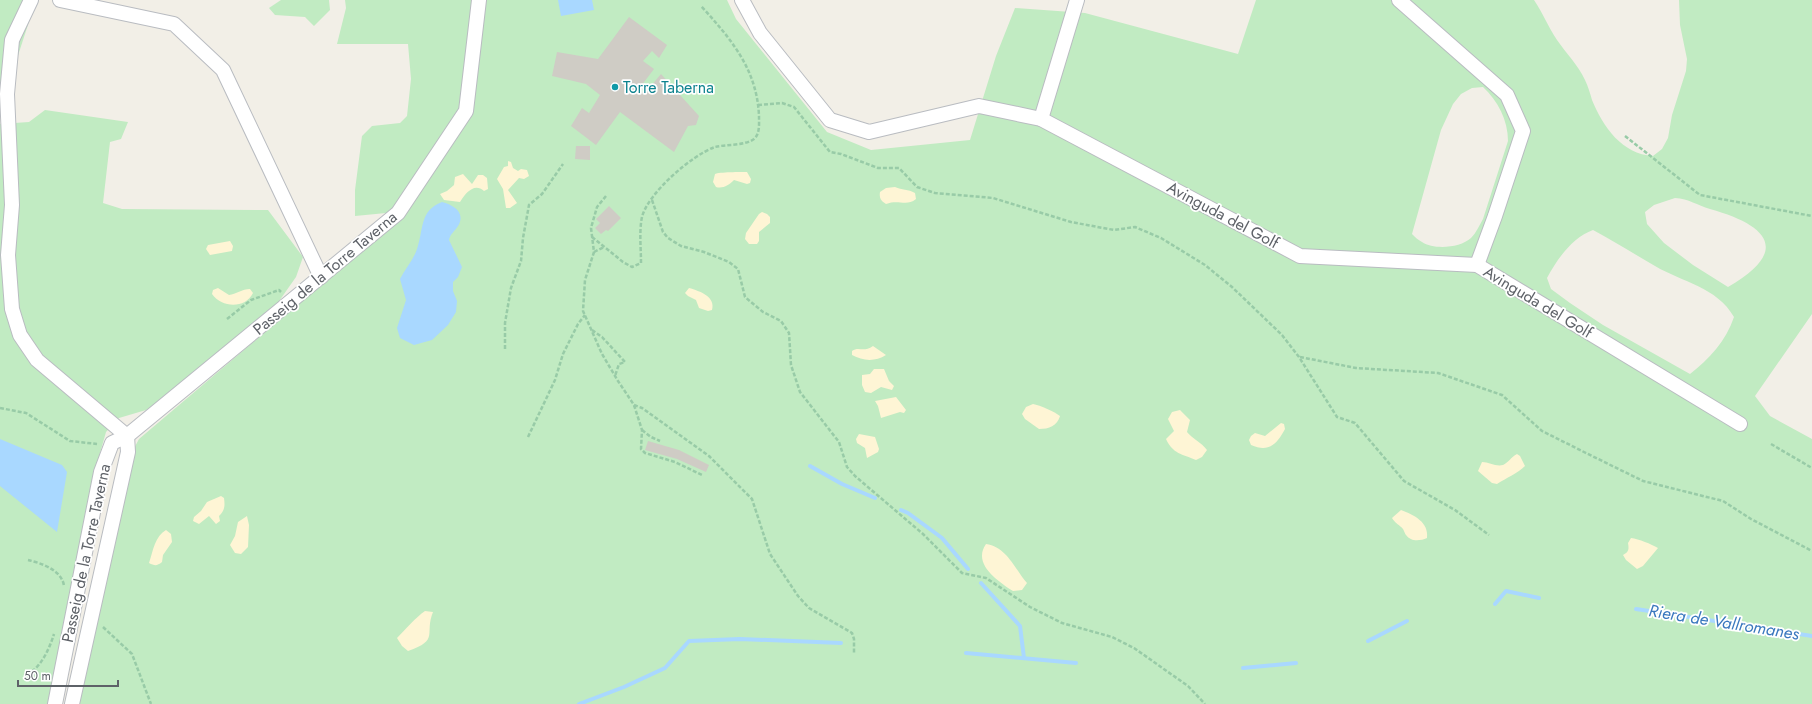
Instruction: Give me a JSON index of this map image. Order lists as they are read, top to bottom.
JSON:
{
  "streets": {
    "street": ["Avinguda del Golf", "Passeig de la Torre Taverna"]
  },
  "water": ["Riera de Vallromanes"],
  "places": ["Torre Taberna"],
  "scale_bar": "50 m"
}
